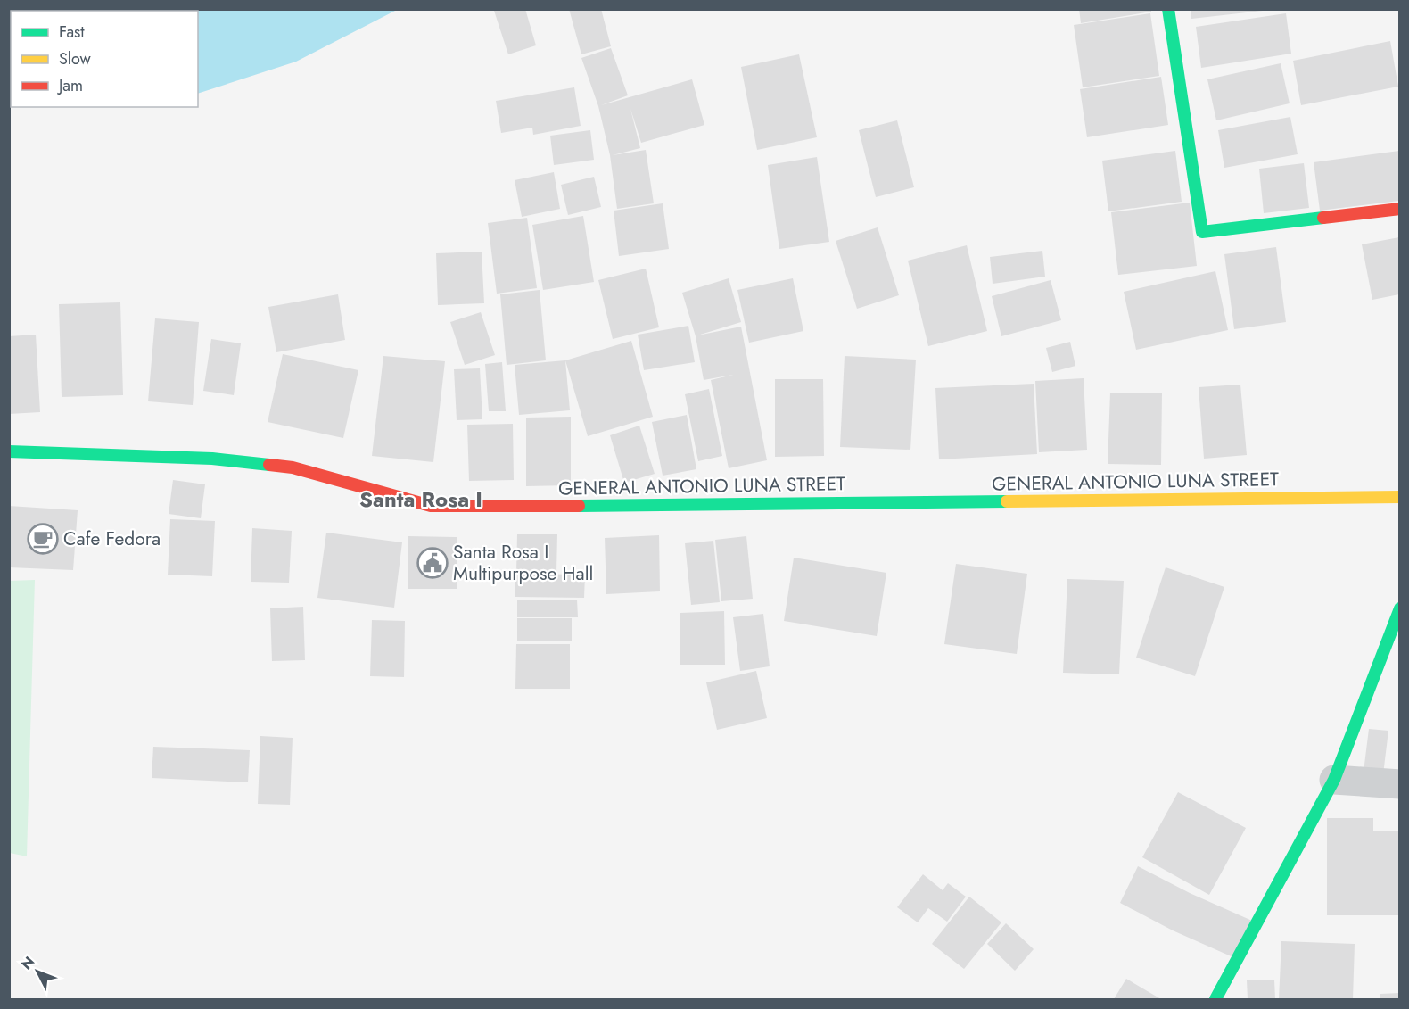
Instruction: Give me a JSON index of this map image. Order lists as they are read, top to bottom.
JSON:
{
  "streets": {
    "main road": ["GENERAL ANTONIO LUNA STREET"]
  },
  "districts": ["Santa Rosa I"],
  "places": {
    "cafe": ["Cafe Fedora"],
    "public building": ["Santa Rosa I Multipurpose Hall"]
  },
  "legend": ["Fast", "Slow", "Jam"],
  "north": "top left"
}
